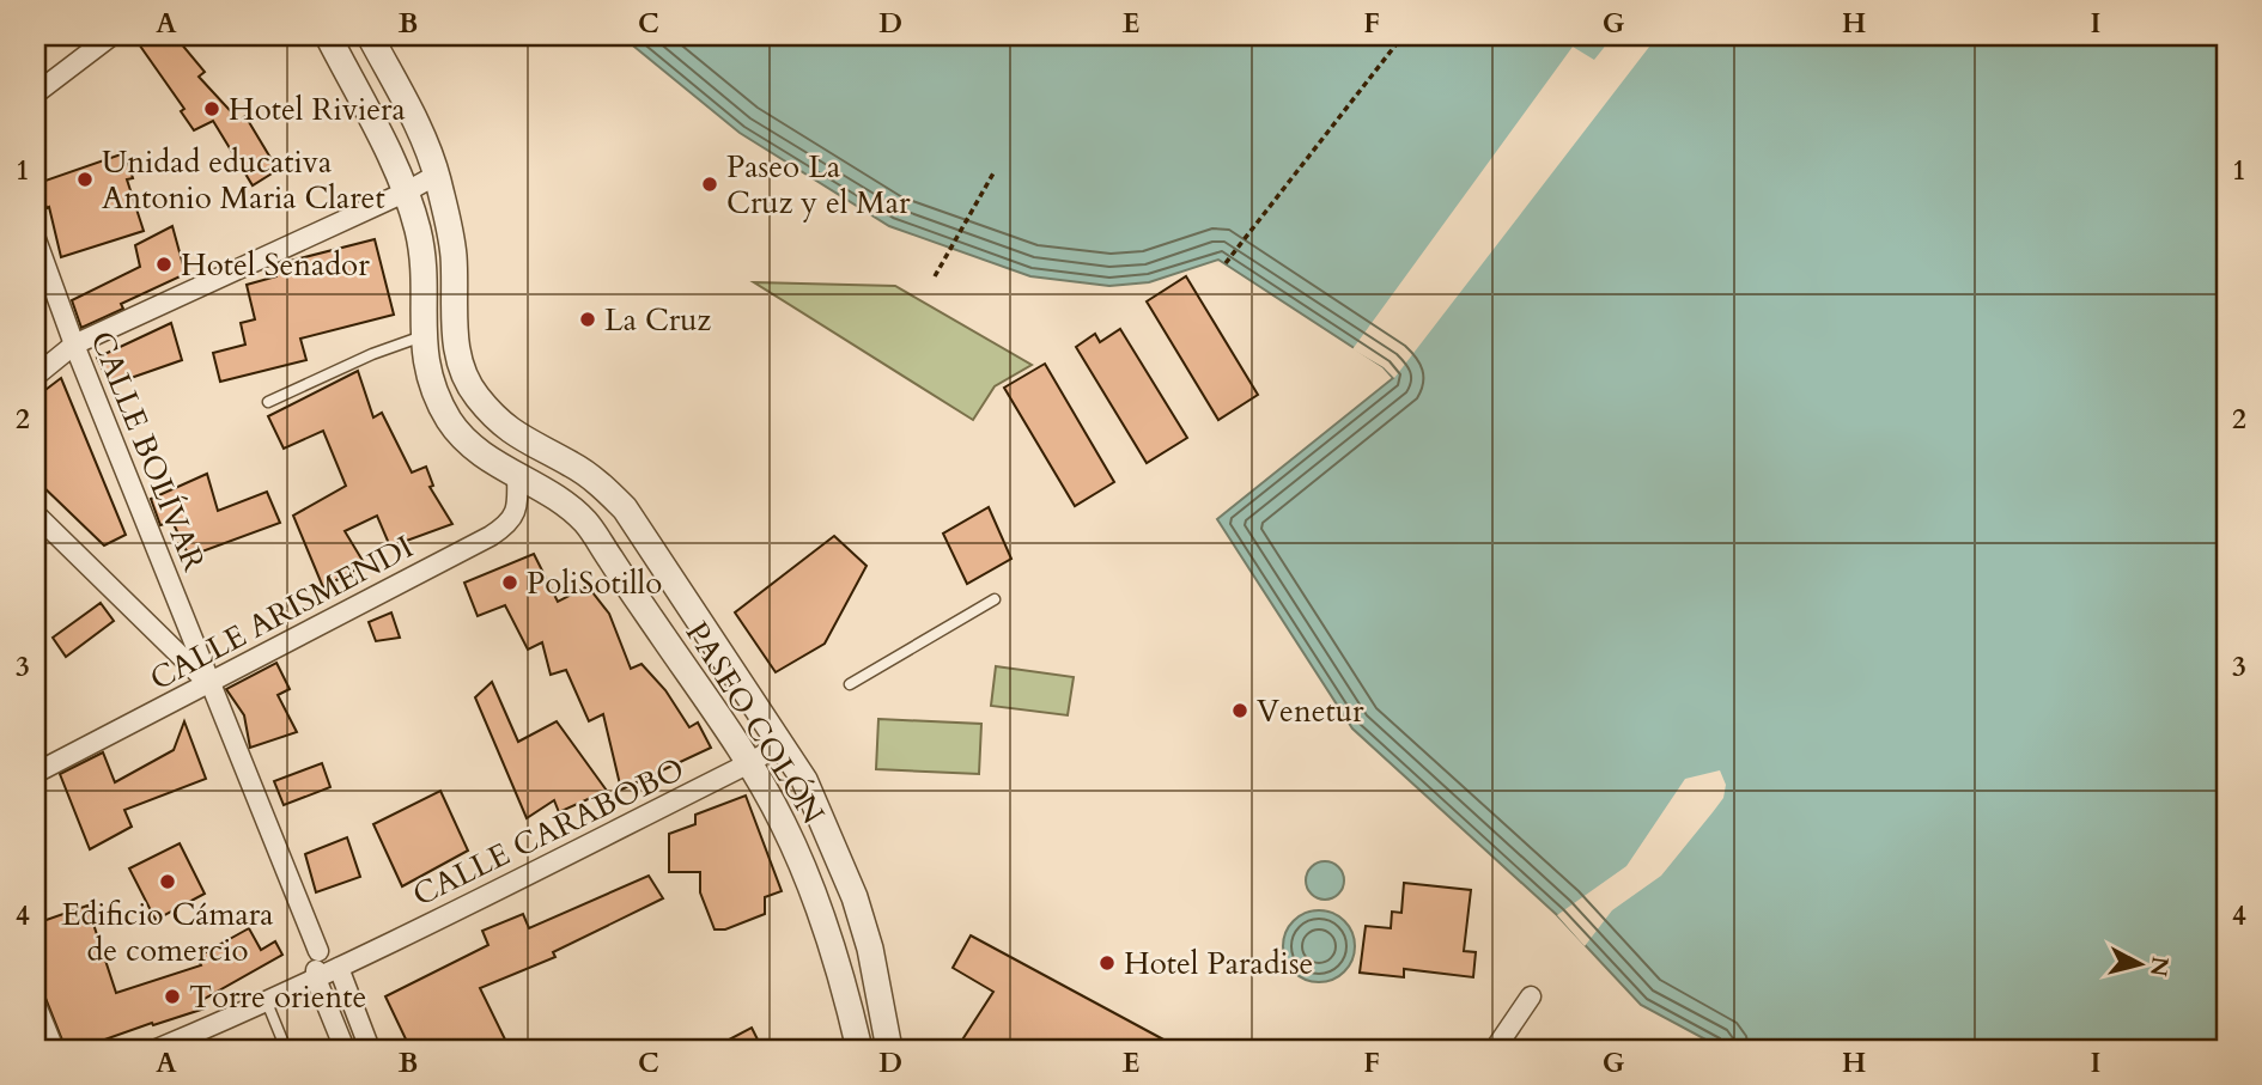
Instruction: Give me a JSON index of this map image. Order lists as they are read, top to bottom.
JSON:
{
  "streets": {
    "street": [
      "CALLE BOLÍVAR",
      "CALLE ARISMENDI",
      "PASEO COLÓN",
      "CALLE CARABOBO"
    ]
  },
  "crossings": [
    ["CALLE BOLÍVAR", "CALLE ARISMENDI"],
    ["CALLE ARISMENDI", "PASEO COLÓN"],
    ["PASEO COLÓN", "CALLE CARABOBO"]
  ],
  "places": [
    "Hotel Riviera",
    "Unidad educativa Antonio Maria Claret",
    "Paseo La Cruz y el Mar",
    "Hotel Senador",
    "La Cruz",
    "PoliSotillo",
    "Venetur",
    "Edificio Cámara de comercio",
    "Hotel Paradise",
    "Torre oriente"
  ],
  "north": "right",
  "grid": {
    "columns": [
      "A",
      "B",
      "C",
      "D",
      "E",
      "F",
      "G",
      "H",
      "I"
    ],
    "rows": [
      "1",
      "2",
      "3",
      "4"
    ]
  }
}
